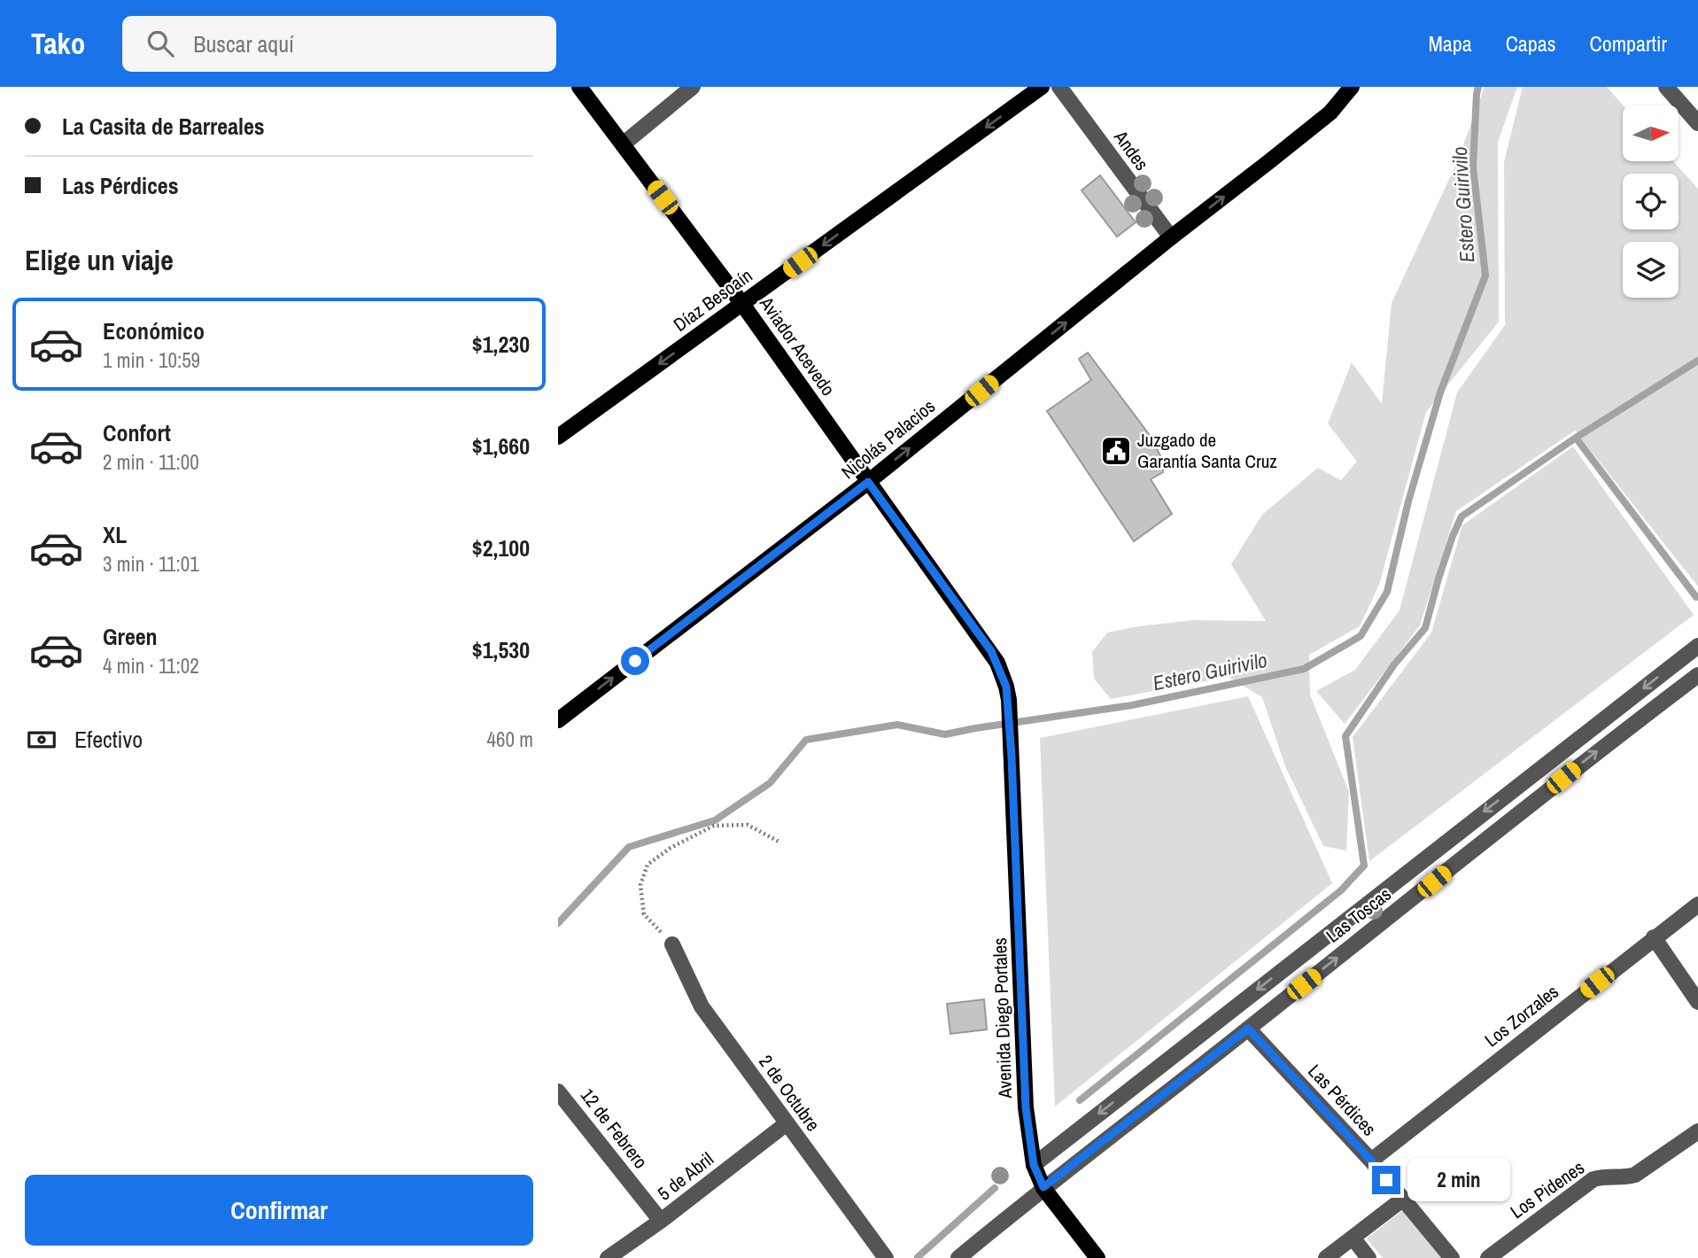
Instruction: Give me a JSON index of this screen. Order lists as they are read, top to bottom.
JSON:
{
  "streets": {
    "main road": [
      "Díaz Besoaín",
      "Aviador Acevedo",
      "Nicolás Palacios",
      "Avenida Diego Portales"
    ],
    "street": [
      "Andes",
      "Las Toscas",
      "Los Zorzales",
      "2 de Octubre",
      "Las Pérdices",
      "12 de Febrero",
      "5 de Abril",
      "Los Pidenes"
    ]
  },
  "crossings": [
    ["Andes", "Nicolás Palacios"],
    ["Díaz Besoaín", "Aviador Acevedo"],
    ["Aviador Acevedo", "Nicolás Palacios"],
    ["Aviador Acevedo", "Avenida Diego Portales"],
    ["Nicolás Palacios", "Avenida Diego Portales"],
    ["Las Toscas", "Avenida Diego Portales"],
    ["Las Toscas", "Las Pérdices"],
    ["Los Zorzales", "Las Pérdices"],
    ["2 de Octubre", "5 de Abril"],
    ["12 de Febrero", "5 de Abril"]
  ],
  "one_way": ["Díaz Besoaín", "Nicolás Palacios"],
  "water": ["Estero Guirivilo"],
  "places": {
    "public building": ["Juzgado de Garantía Santa Cruz"]
  },
  "north": "right",
  "page": {
    "header": "Tako",
    "search": "Buscar aquí",
    "nav": ["Mapa", "Capas", "Compartir"],
    "banner": ["La Casita de Barreales", "Las Pérdices"],
    "heading": "Elige un viaje",
    "list": [
      {
        "name": "Económico",
        "note": "1 min · 10:59",
        "value": "$1,230"
      },
      {
        "name": "Confort",
        "note": "2 min · 11:00",
        "value": "$1,660"
      },
      {
        "name": "XL",
        "note": "3 min · 11:01",
        "value": "$2,100"
      },
      {
        "name": "Green",
        "note": "4 min · 11:02",
        "value": "$1,530"
      }
    ],
    "pay": ["Efectivo", "460 m"],
    "bubble": "2 min",
    "buttons": "Confirmar"
  }
}
